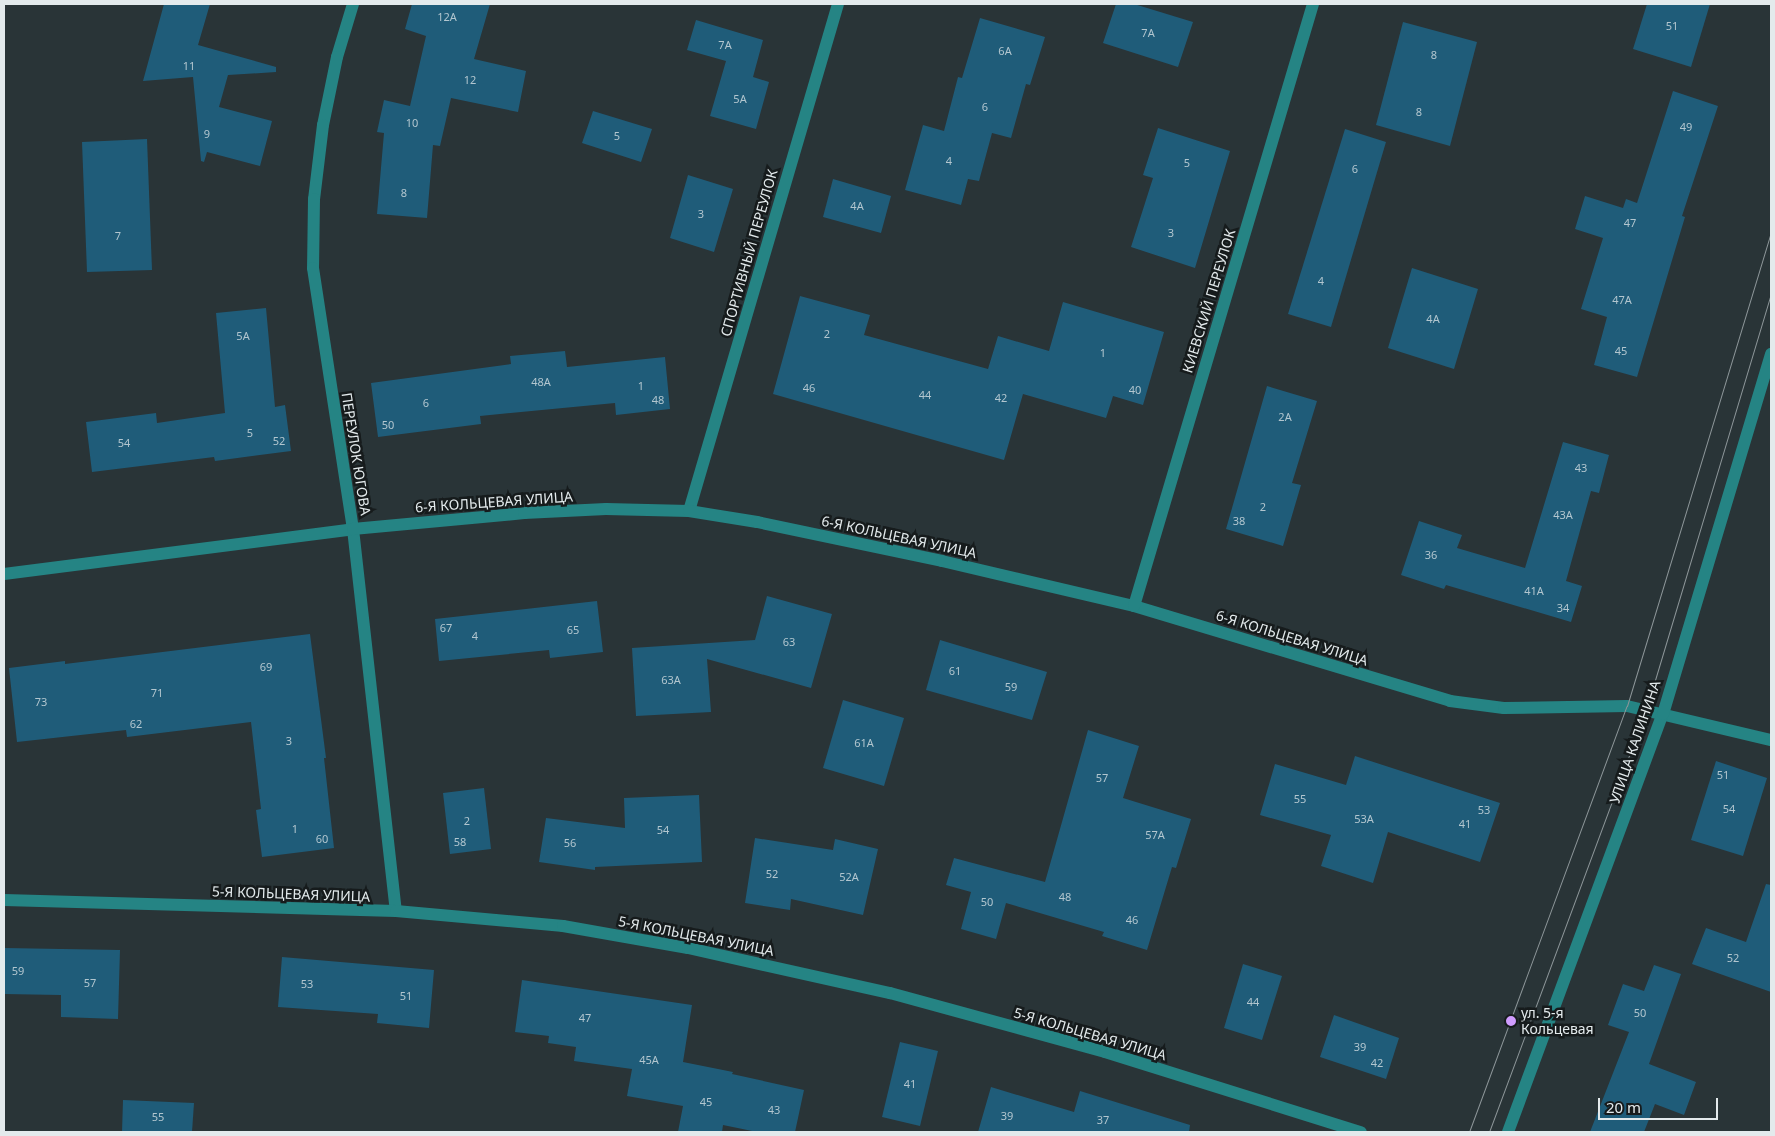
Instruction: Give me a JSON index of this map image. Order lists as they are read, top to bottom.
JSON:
{
  "streets": {
    "street": [
      "СПОРТИВНЫЙ ПЕРЕУЛОК",
      "КИЕВСКИЙ ПЕРЕУЛОК",
      "ПЕРЕУЛОК ЮГОВА",
      "6-Я КОЛЬЦЕВАЯ УЛИЦА",
      "УЛИЦА КАЛИНИНА",
      "5-Я КОЛЬЦЕВАЯ УЛИЦА"
    ]
  },
  "crossings": [
    ["СПОРТИВНЫЙ ПЕРЕУЛОК", "6-Я КОЛЬЦЕВАЯ УЛИЦА"],
    ["КИЕВСКИЙ ПЕРЕУЛОК", "6-Я КОЛЬЦЕВАЯ УЛИЦА"],
    ["ПЕРЕУЛОК ЮГОВА", "6-Я КОЛЬЦЕВАЯ УЛИЦА"],
    ["ПЕРЕУЛОК ЮГОВА", "5-Я КОЛЬЦЕВАЯ УЛИЦА"],
    ["6-Я КОЛЬЦЕВАЯ УЛИЦА", "УЛИЦА КАЛИНИНА"]
  ],
  "places": ["ул. 5-я Кольцевая"],
  "house_numbers": [
    "12А",
    "51",
    "7А",
    "7А",
    "6А",
    "8",
    "11",
    "12",
    "5А",
    "6",
    "8",
    "10",
    "49",
    "9",
    "5",
    "4",
    "5",
    "6",
    "8",
    "4А",
    "3",
    "47",
    "3",
    "7",
    "4",
    "47А",
    "4А",
    "2",
    "5А",
    "45",
    "1",
    "48А",
    "1",
    "46",
    "40",
    "44",
    "42",
    "48",
    "6",
    "2А",
    "50",
    "5",
    "52",
    "54",
    "43",
    "2",
    "43А",
    "38",
    "36",
    "41А",
    "34",
    "67",
    "65",
    "4",
    "63",
    "69",
    "61",
    "63А",
    "59",
    "71",
    "73",
    "62",
    "3",
    "61А",
    "51",
    "57",
    "55",
    "54",
    "53",
    "53А",
    "2",
    "41",
    "1",
    "54",
    "57А",
    "60",
    "58",
    "56",
    "52",
    "52А",
    "48",
    "50",
    "46",
    "52",
    "59",
    "57",
    "53",
    "51",
    "44",
    "50",
    "47",
    "39",
    "45А",
    "42",
    "41",
    "45",
    "43",
    "39",
    "55",
    "37"
  ],
  "scale_bar": "20 m"
}
